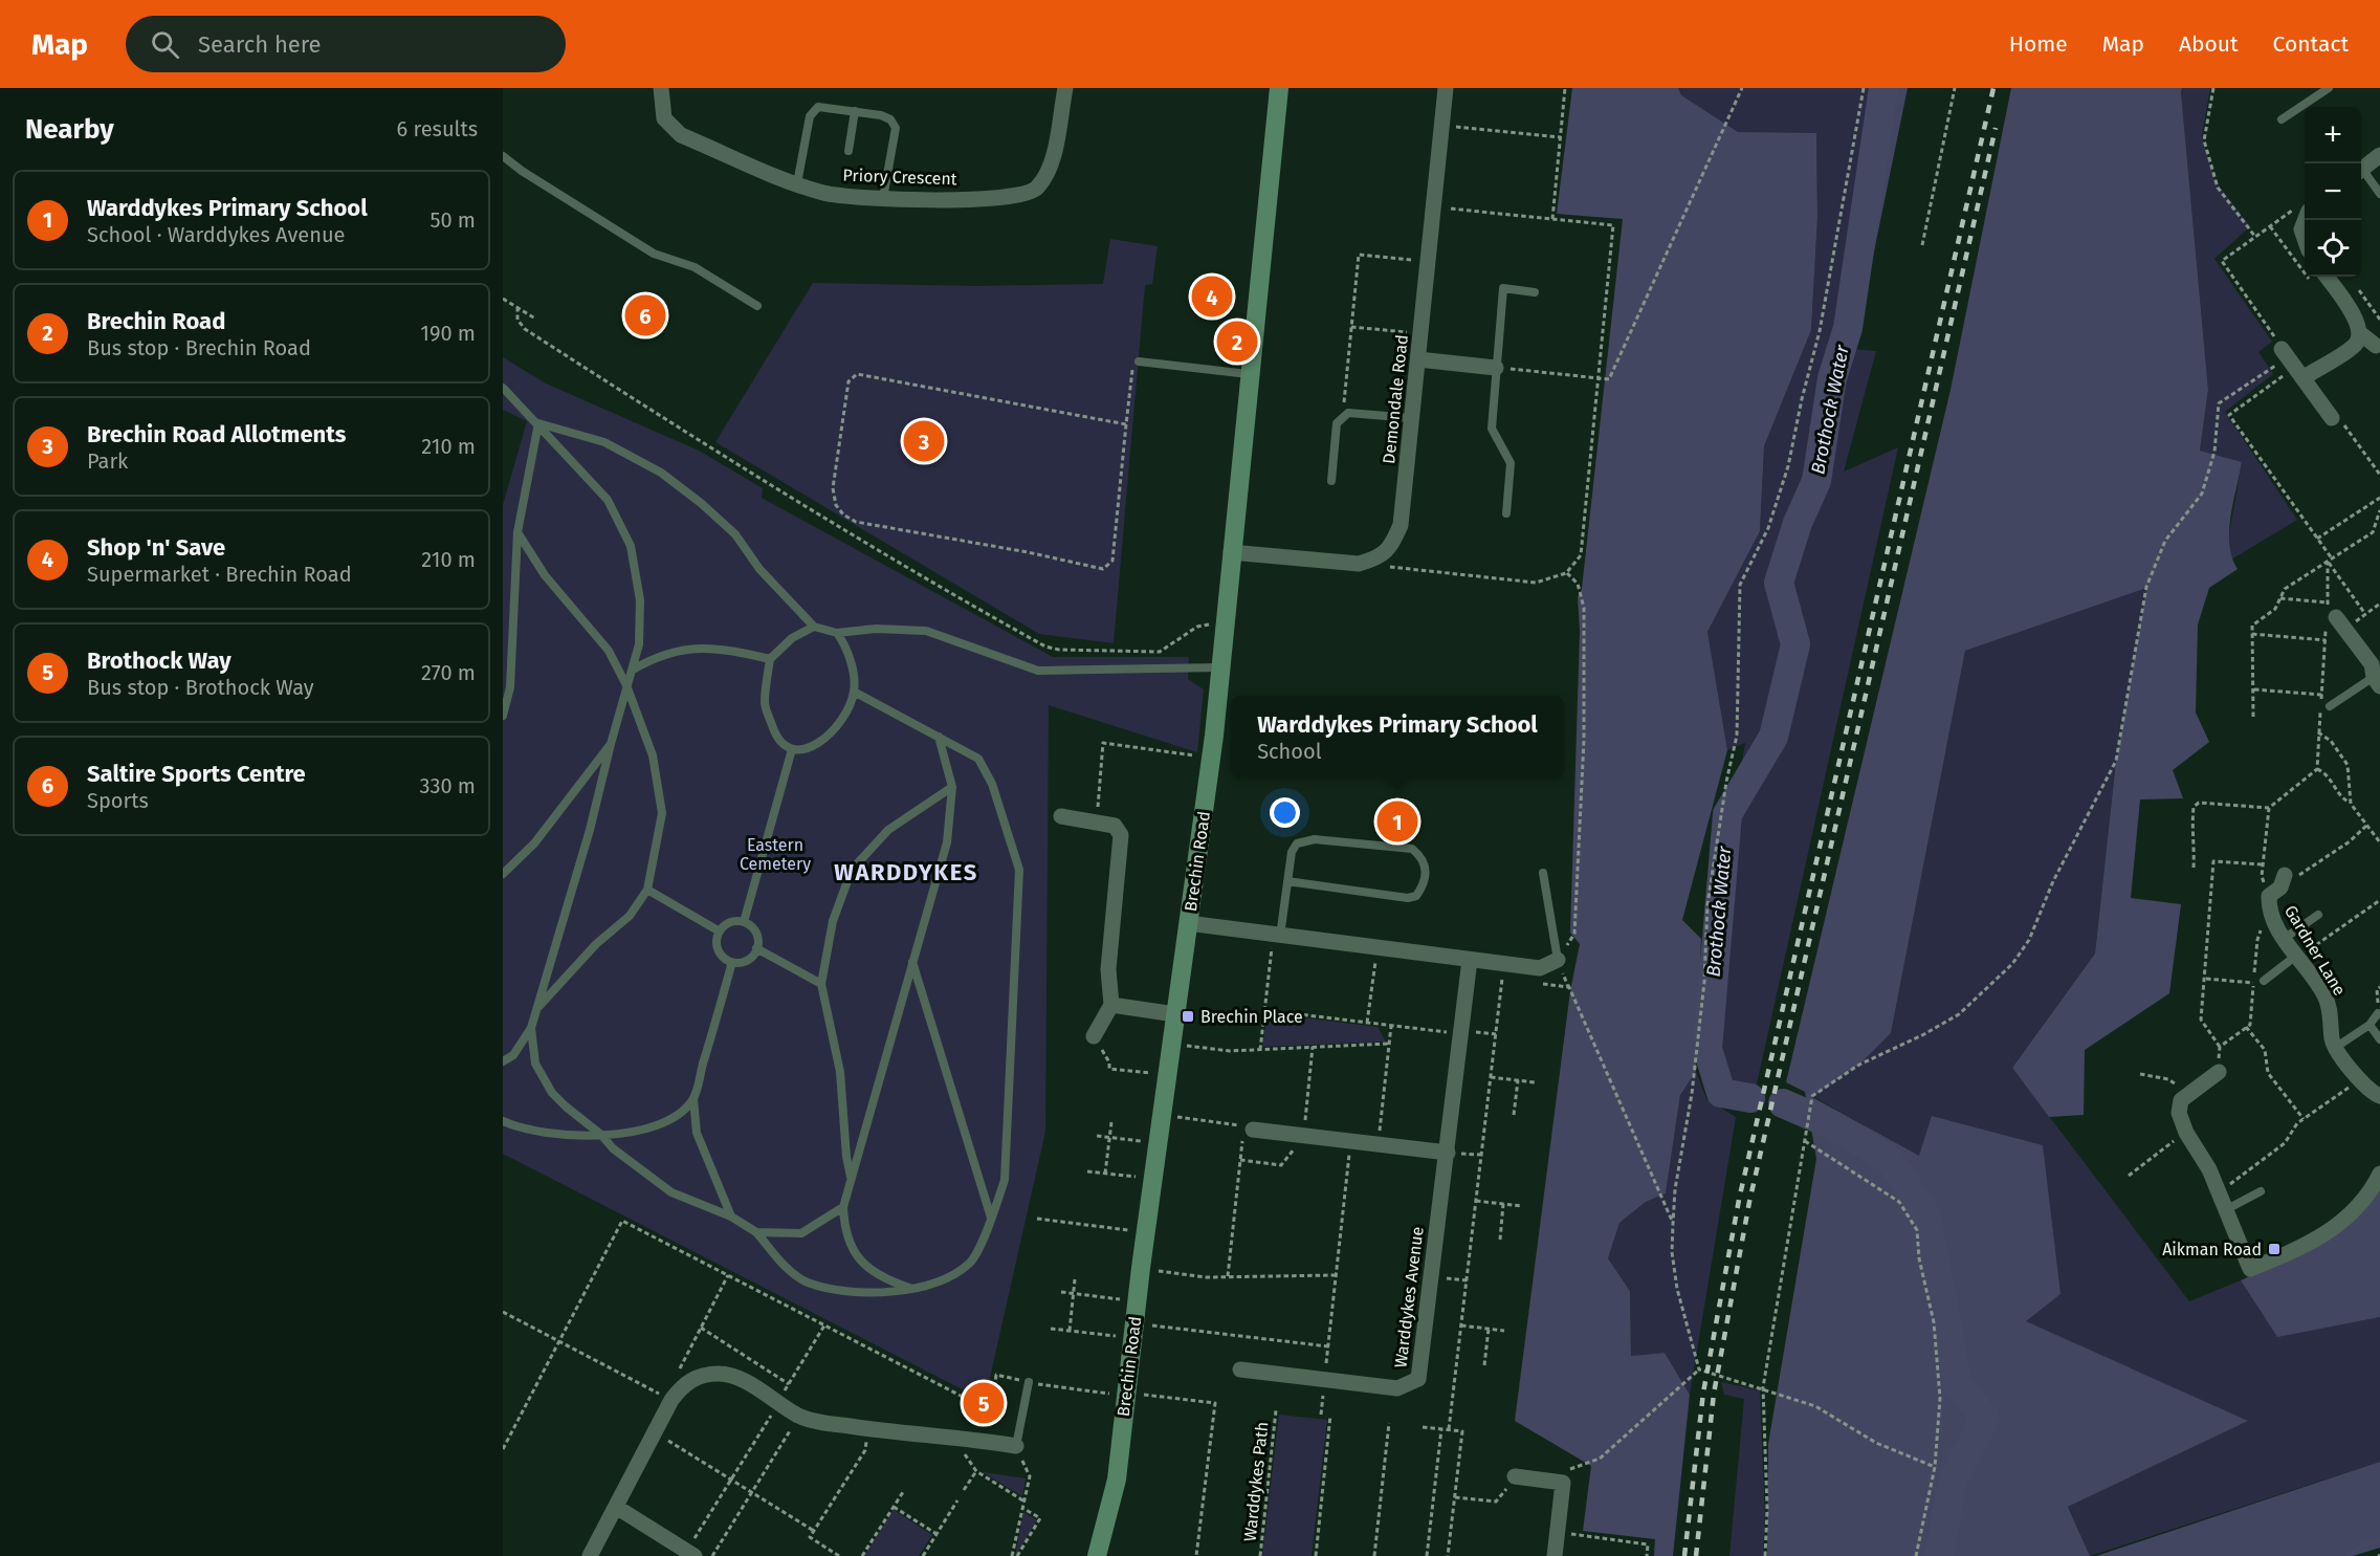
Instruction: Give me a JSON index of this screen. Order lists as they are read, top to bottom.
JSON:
{
  "streets": {
    "street": [
      "Priory Crescent",
      "Demondale Road",
      "Brechin Road",
      "Gardner Lane",
      "Warddykes Avenue"
    ],
    "path": ["Warddykes Path"]
  },
  "districts": ["WARDDYKES"],
  "water": ["Brothock Water"],
  "parks": ["Eastern Cemetery"],
  "places": {
    "transit": ["Brechin Place", "Aikman Road"]
  },
  "page": {
    "header": "Map",
    "search": "Search here",
    "nav": [
      "Home",
      "Map",
      "About",
      "Contact"
    ],
    "heading": ["Nearby", "6 results"],
    "map_buttons": ["+", "−"],
    "list": [
      {
        "mark": "1",
        "name": "Warddykes Primary School",
        "note": "School · Warddykes Avenue",
        "value": "50 m"
      },
      {
        "mark": "2",
        "name": "Brechin Road",
        "note": "Bus stop · Brechin Road",
        "value": "190 m"
      },
      {
        "mark": "3",
        "name": "Brechin Road Allotments",
        "note": "Park",
        "value": "210 m"
      },
      {
        "mark": "4",
        "name": "Shop 'n' Save",
        "note": "Supermarket · Brechin Road",
        "value": "210 m"
      },
      {
        "mark": "5",
        "name": "Brothock Way",
        "note": "Bus stop · Brothock Way",
        "value": "270 m"
      },
      {
        "mark": "6",
        "name": "Saltire Sports Centre",
        "note": "Sports",
        "value": "330 m"
      }
    ],
    "pins": [
      "4",
      "6",
      "2",
      "3",
      "1",
      "5"
    ],
    "popup": ["Warddykes Primary School", "School"]
  }
}
